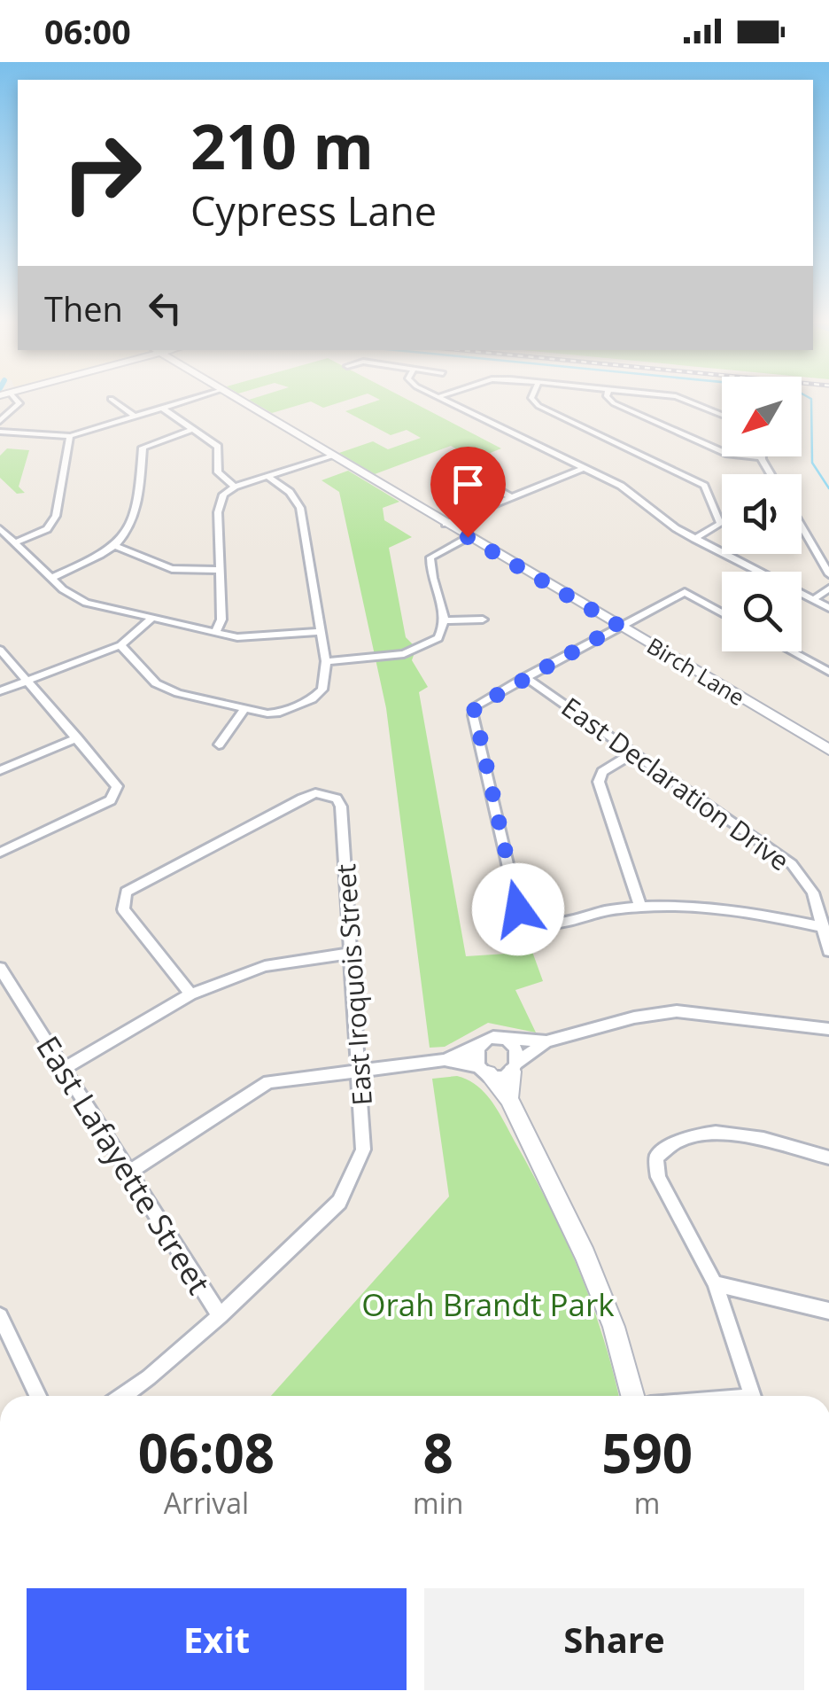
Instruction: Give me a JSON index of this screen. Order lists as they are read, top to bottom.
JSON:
{
  "streets": {
    "street": [
      "Birch Lane",
      "East Declaration Drive",
      "East Iroquois Street",
      "East Lafayette Street"
    ]
  },
  "crossings": [
    ["East Iroquois Street", "East Lafayette Street"]
  ],
  "parks": ["Orah Brandt Park"],
  "north": "bottom left",
  "page": {
    "status": "06:00",
    "turn": ["210 m", "Cypress Lane"],
    "then": "Then",
    "eta": [
      "06:08",
      "Arrival",
      "8",
      "min",
      "590",
      "m"
    ],
    "buttons": ["Exit", "Share"]
  }
}
